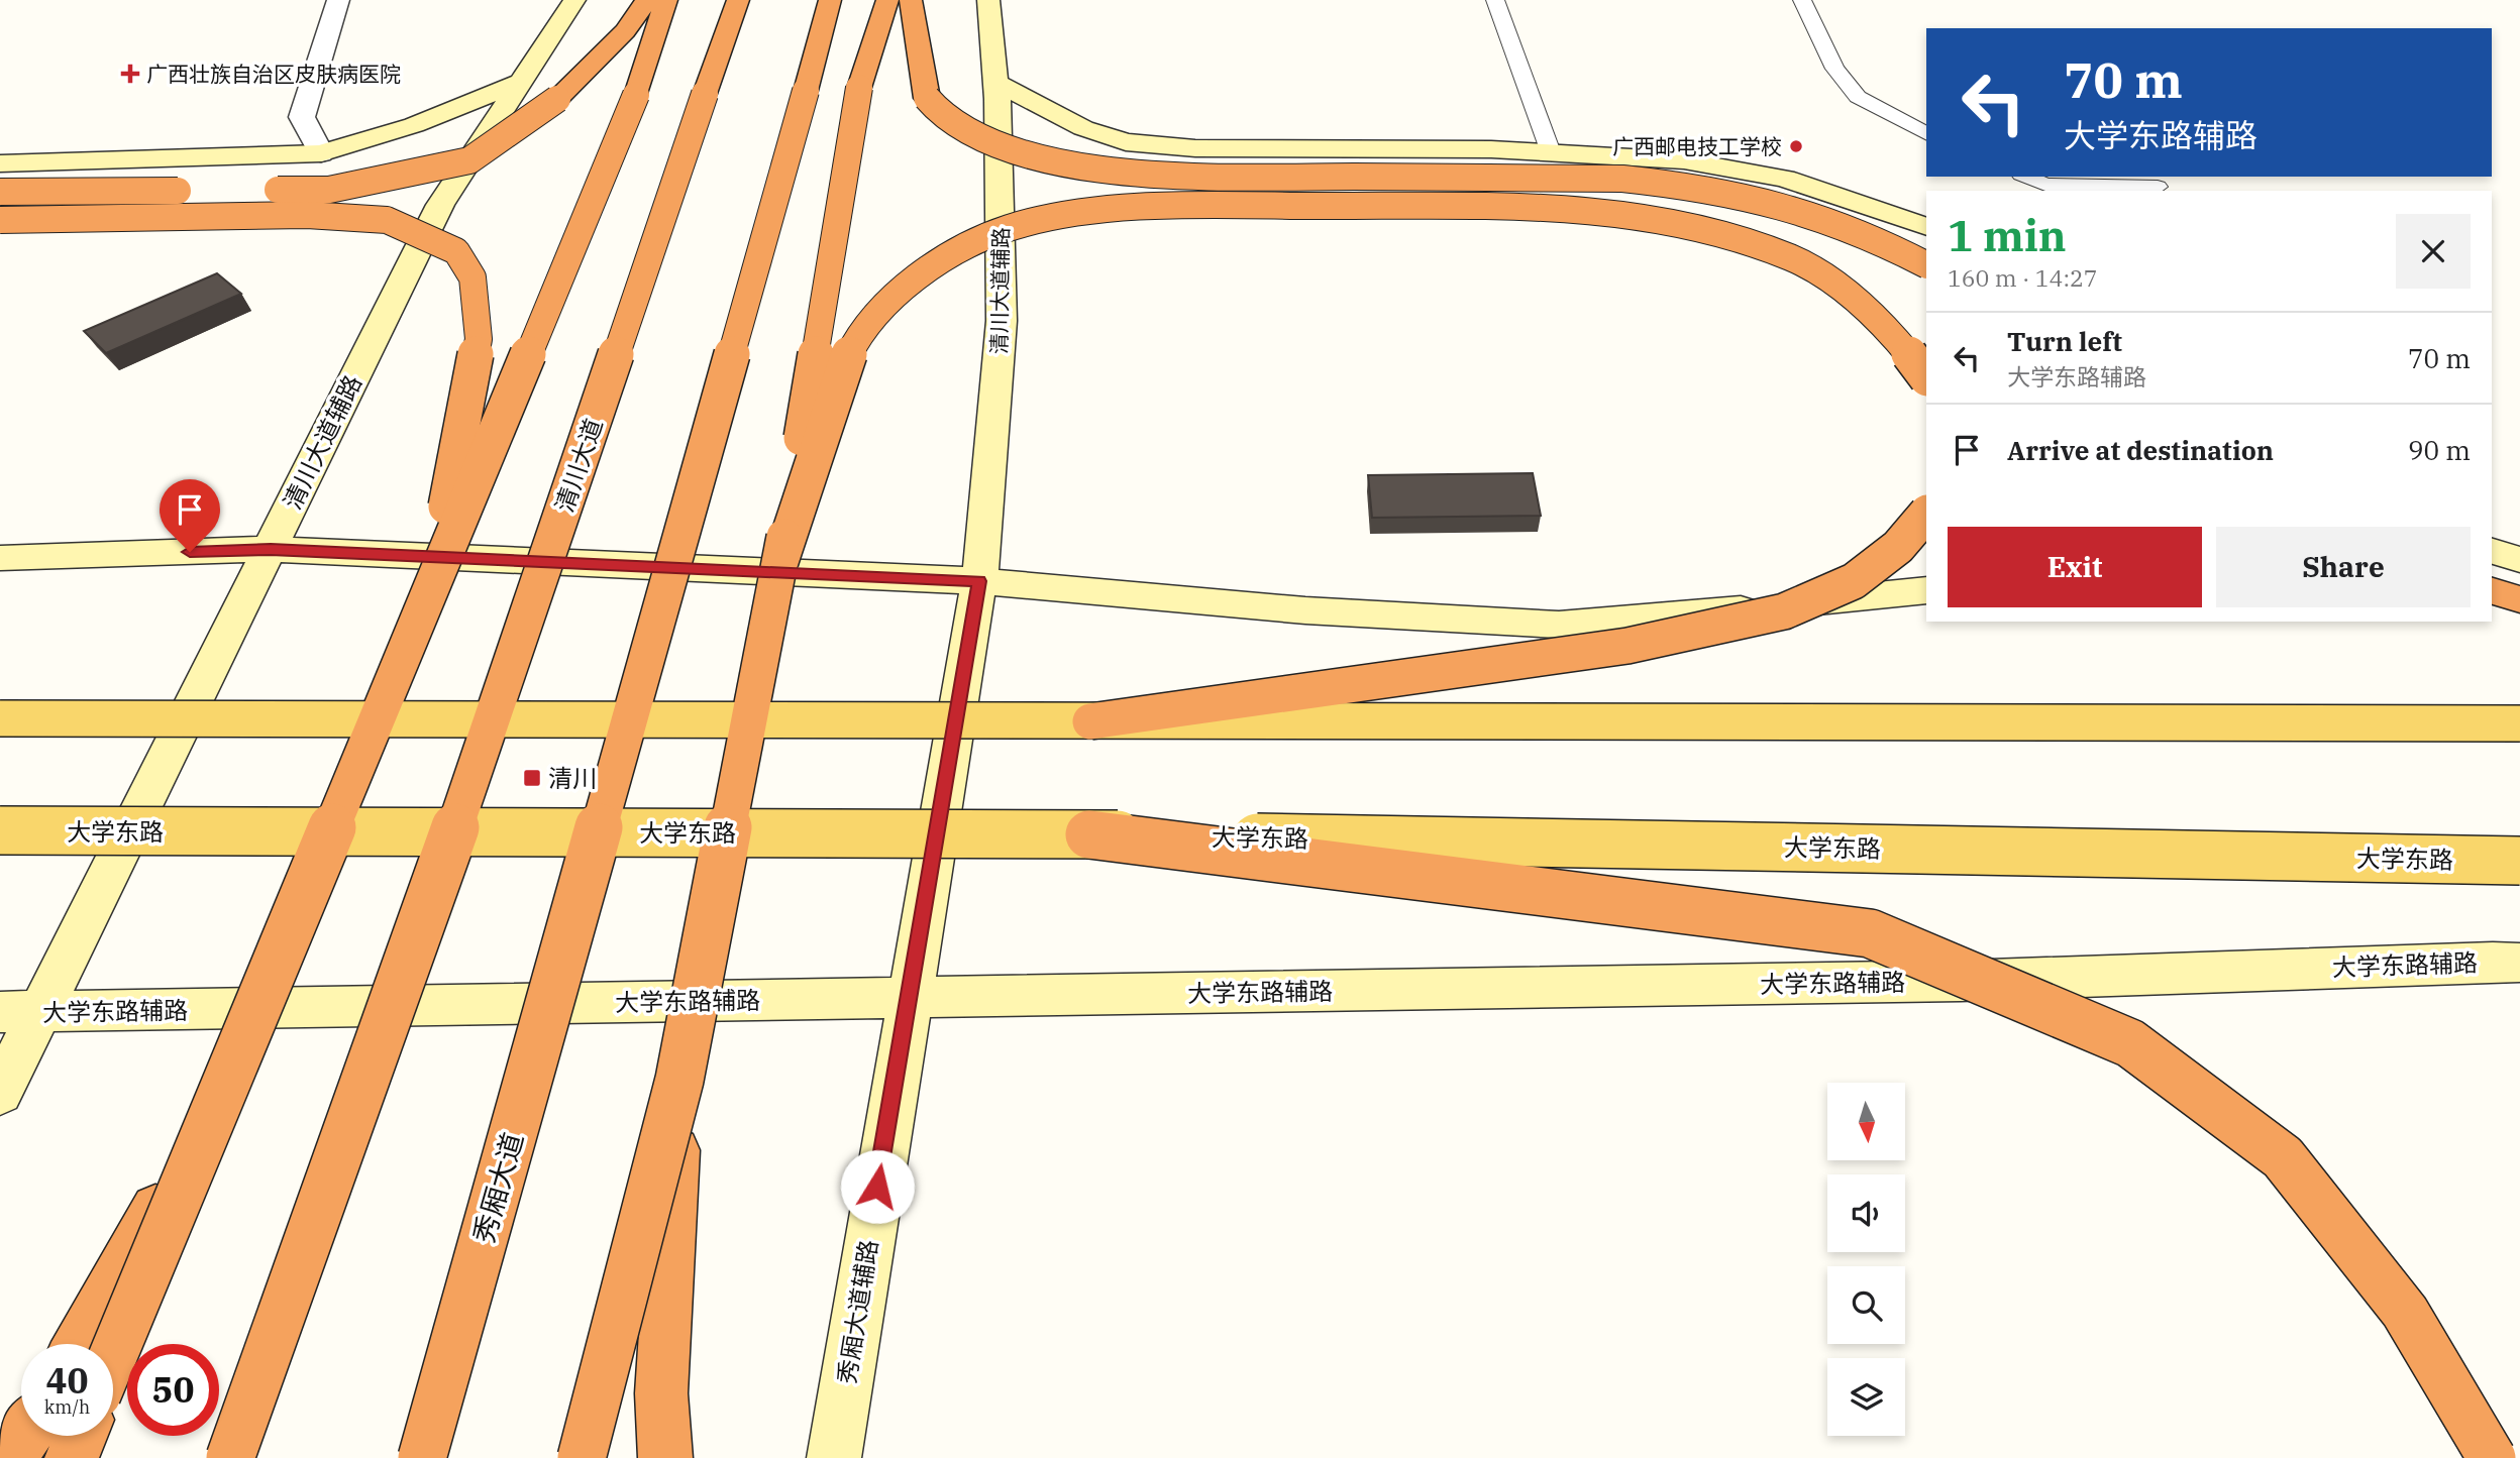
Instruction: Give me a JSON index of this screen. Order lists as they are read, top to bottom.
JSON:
{
  "streets": {
    "highway": ["清川大道", "秀厢大道"],
    "main road": [
      "清川大道辅路",
      "大学东路",
      "大学东路辅路",
      "秀厢大道辅路"
    ]
  },
  "crossings": [
    ["清川大道辅路", "大学东路辅路"],
    ["清川大道辅路", "秀厢大道辅路"],
    ["大学东路辅路", "秀厢大道辅路"]
  ],
  "places": {
    "health": ["广西壮族自治区皮肤病医院"],
    "other": ["广西邮电技工学校"],
    "transit": ["清川"]
  },
  "north": "bottom",
  "page": {
    "turn": ["70 m", "大学东路辅路"],
    "heading": ["1 min", "160 m · 14:27"],
    "list": [
      {
        "name": "Turn left",
        "note": "大学东路辅路",
        "value": "70 m"
      },
      {
        "name": "Arrive at destination",
        "value": "90 m"
      }
    ],
    "buttons": ["Exit", "Share"],
    "speed": "40 km/h",
    "limit": "50"
  }
}
